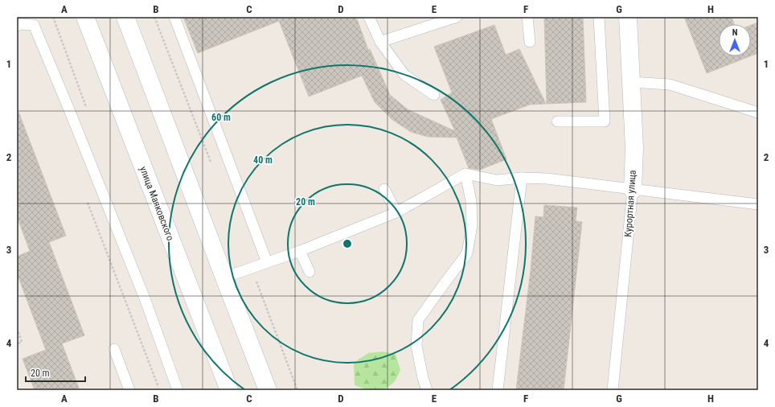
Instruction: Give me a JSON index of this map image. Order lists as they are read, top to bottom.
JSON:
{
  "streets": {
    "main road": ["улица Маяковского", "Курортная улица"]
  },
  "scale_bar": "20 m",
  "north": "top",
  "grid": {
    "columns": [
      "A",
      "B",
      "C",
      "D",
      "E",
      "F",
      "G",
      "H"
    ],
    "rows": [
      "1",
      "2",
      "3",
      "4"
    ]
  },
  "rings": ["60 m", "40 m", "20 m"]
}
